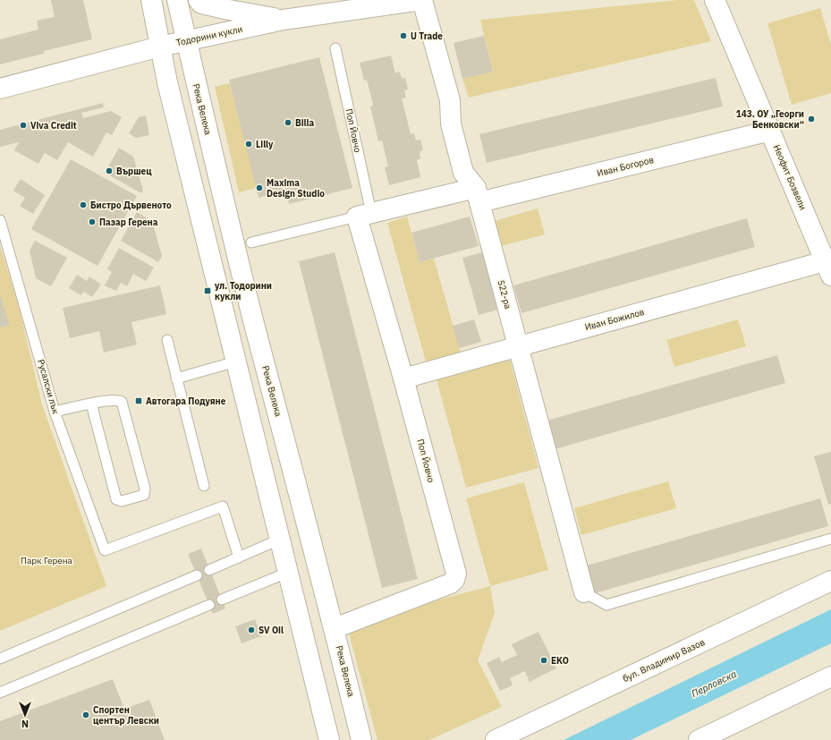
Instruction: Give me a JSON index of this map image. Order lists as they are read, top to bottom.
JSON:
{
  "streets": {
    "street": [
      "Тодорини кукли",
      "Река Велека",
      "Поп Йовчо",
      "Иван Богоров",
      "Неофит Бозвели",
      "522-ра",
      "Иван Божилов",
      "бул. Владимир Вазов"
    ],
    "lane": ["Русалски лък"]
  },
  "crossings": [
    ["Тодорини кукли", "Река Велека"],
    ["Тодорини кукли", "522-ра"],
    ["Река Велека", "Поп Йовчо"],
    ["Поп Йовчо", "Иван Богоров"],
    ["Поп Йовчо", "Иван Божилов"],
    ["Иван Богоров", "Неофит Бозвели"],
    ["Иван Богоров", "522-ра"],
    ["Неофит Бозвели", "Иван Божилов"],
    ["522-ра", "Иван Божилов"]
  ],
  "water": ["Перловска"],
  "parks": ["Парк Герена"],
  "places": {
    "other": [
      "U Trade",
      "143. ОУ „Георги Бенковски“",
      "Billa",
      "Viva Credit",
      "Lilly",
      "Вършец",
      "Maxima Design Studio",
      "Бистро Дървеното",
      "Пазар Герена",
      "SV Oil",
      "EKO",
      "Спортен център Левски"
    ],
    "transit": ["ул. Тодорини кукли", "Автогара Подуяне"]
  },
  "north": "bottom"
}
